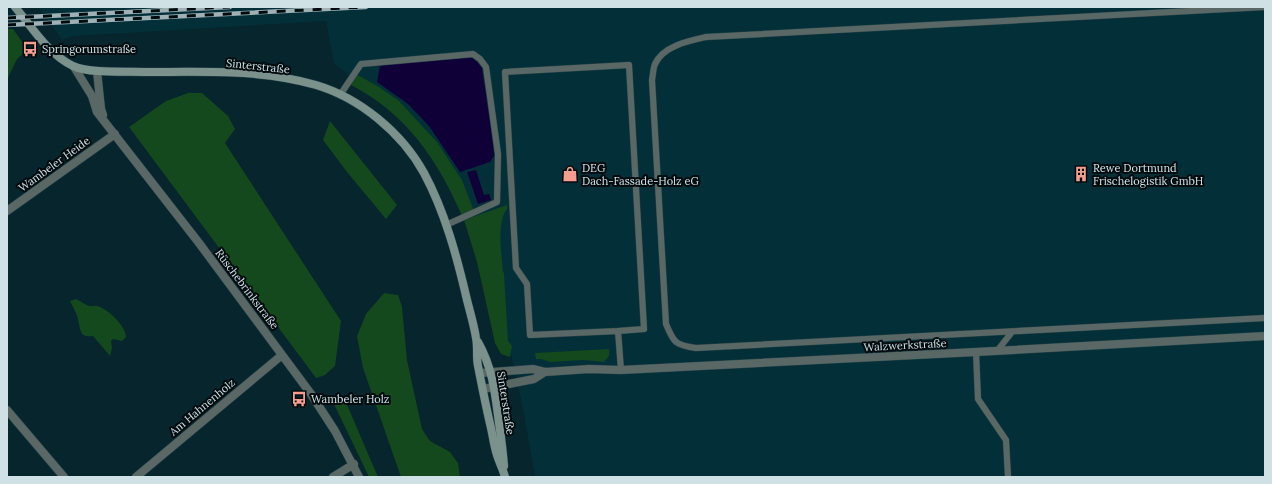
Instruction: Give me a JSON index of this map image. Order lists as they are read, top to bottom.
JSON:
{
  "streets": {
    "street": [
      "Sinterstraße",
      "Wambeler Heide",
      "Rüschebrinkstraße",
      "Walzwerkstraße",
      "Am Hahnenholz"
    ]
  },
  "crossings": [
    ["Sinterstraße", "Rüschebrinkstraße"],
    ["Sinterstraße", "Walzwerkstraße"],
    ["Wambeler Heide", "Rüschebrinkstraße"],
    ["Rüschebrinkstraße", "Am Hahnenholz"]
  ],
  "places": {
    "bus stop": ["Springorumstraße", "Wambeler Holz"],
    "shop": ["DEG Dach-Fassade-Holz eG"],
    "building": ["Rewe Dortmund Frischelogistik GmbH"]
  }
}
